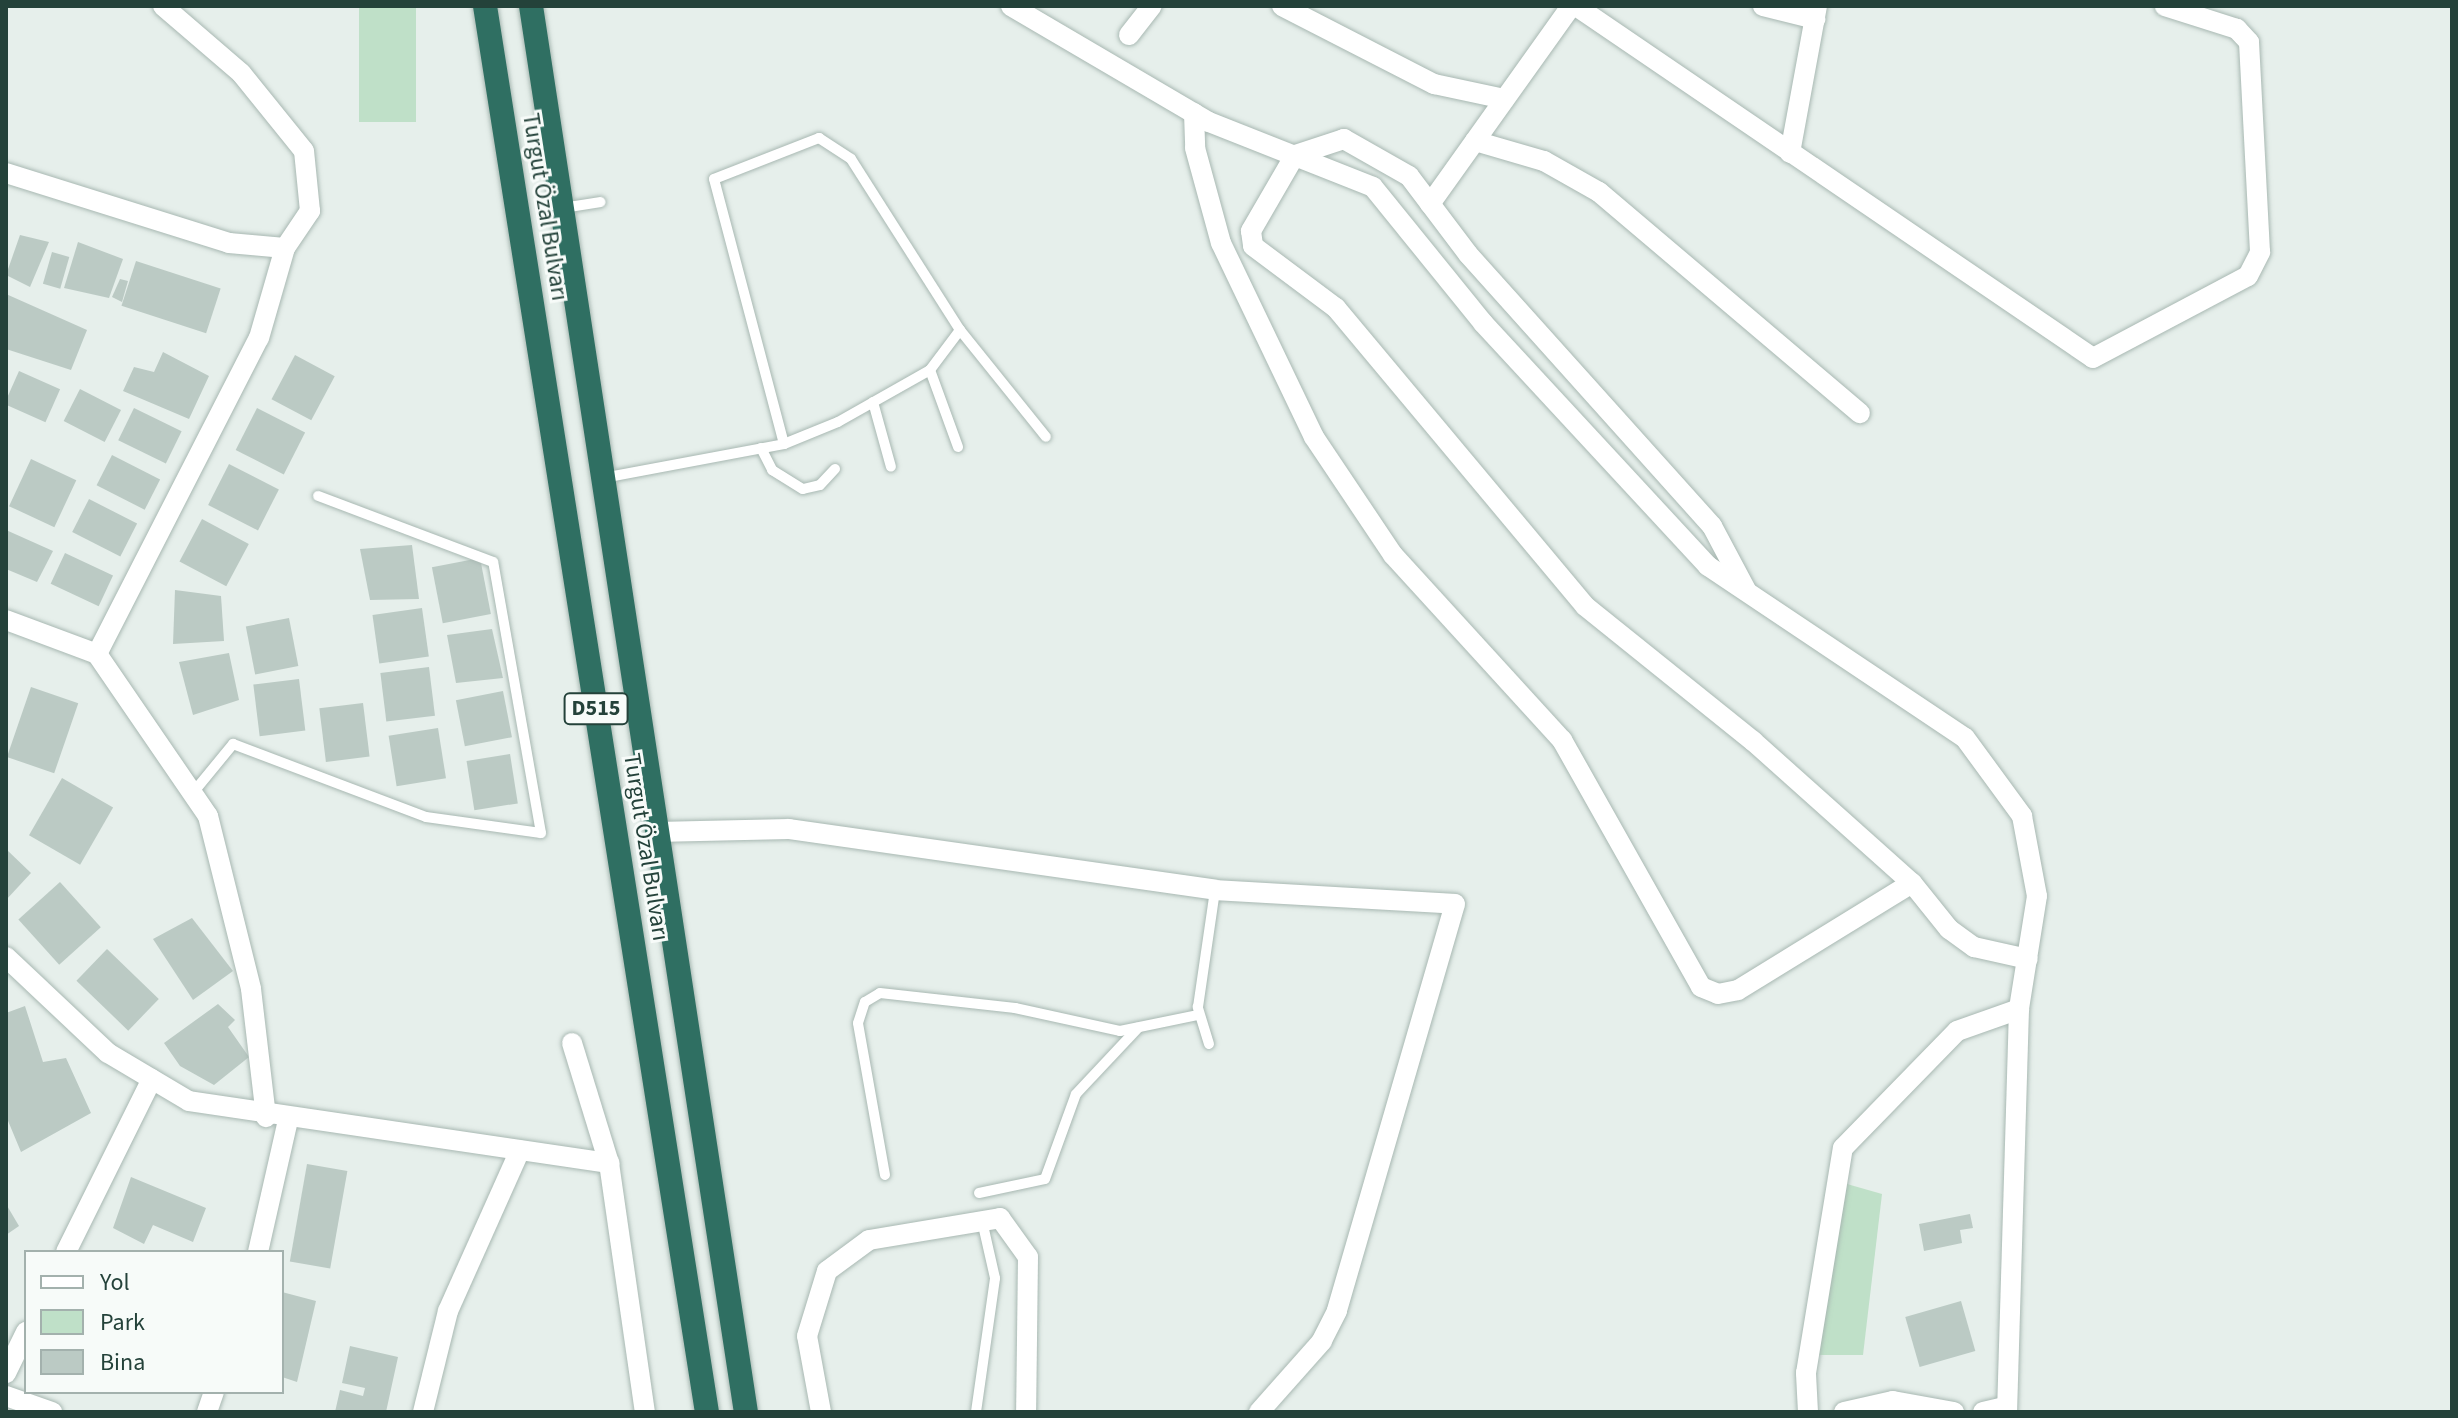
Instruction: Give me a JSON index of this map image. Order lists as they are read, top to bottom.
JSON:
{
  "streets": {
    "highway": ["Turgut Özal Bulvarı", "D515"]
  },
  "legend": ["Yol", "Park", "Bina"]
}
